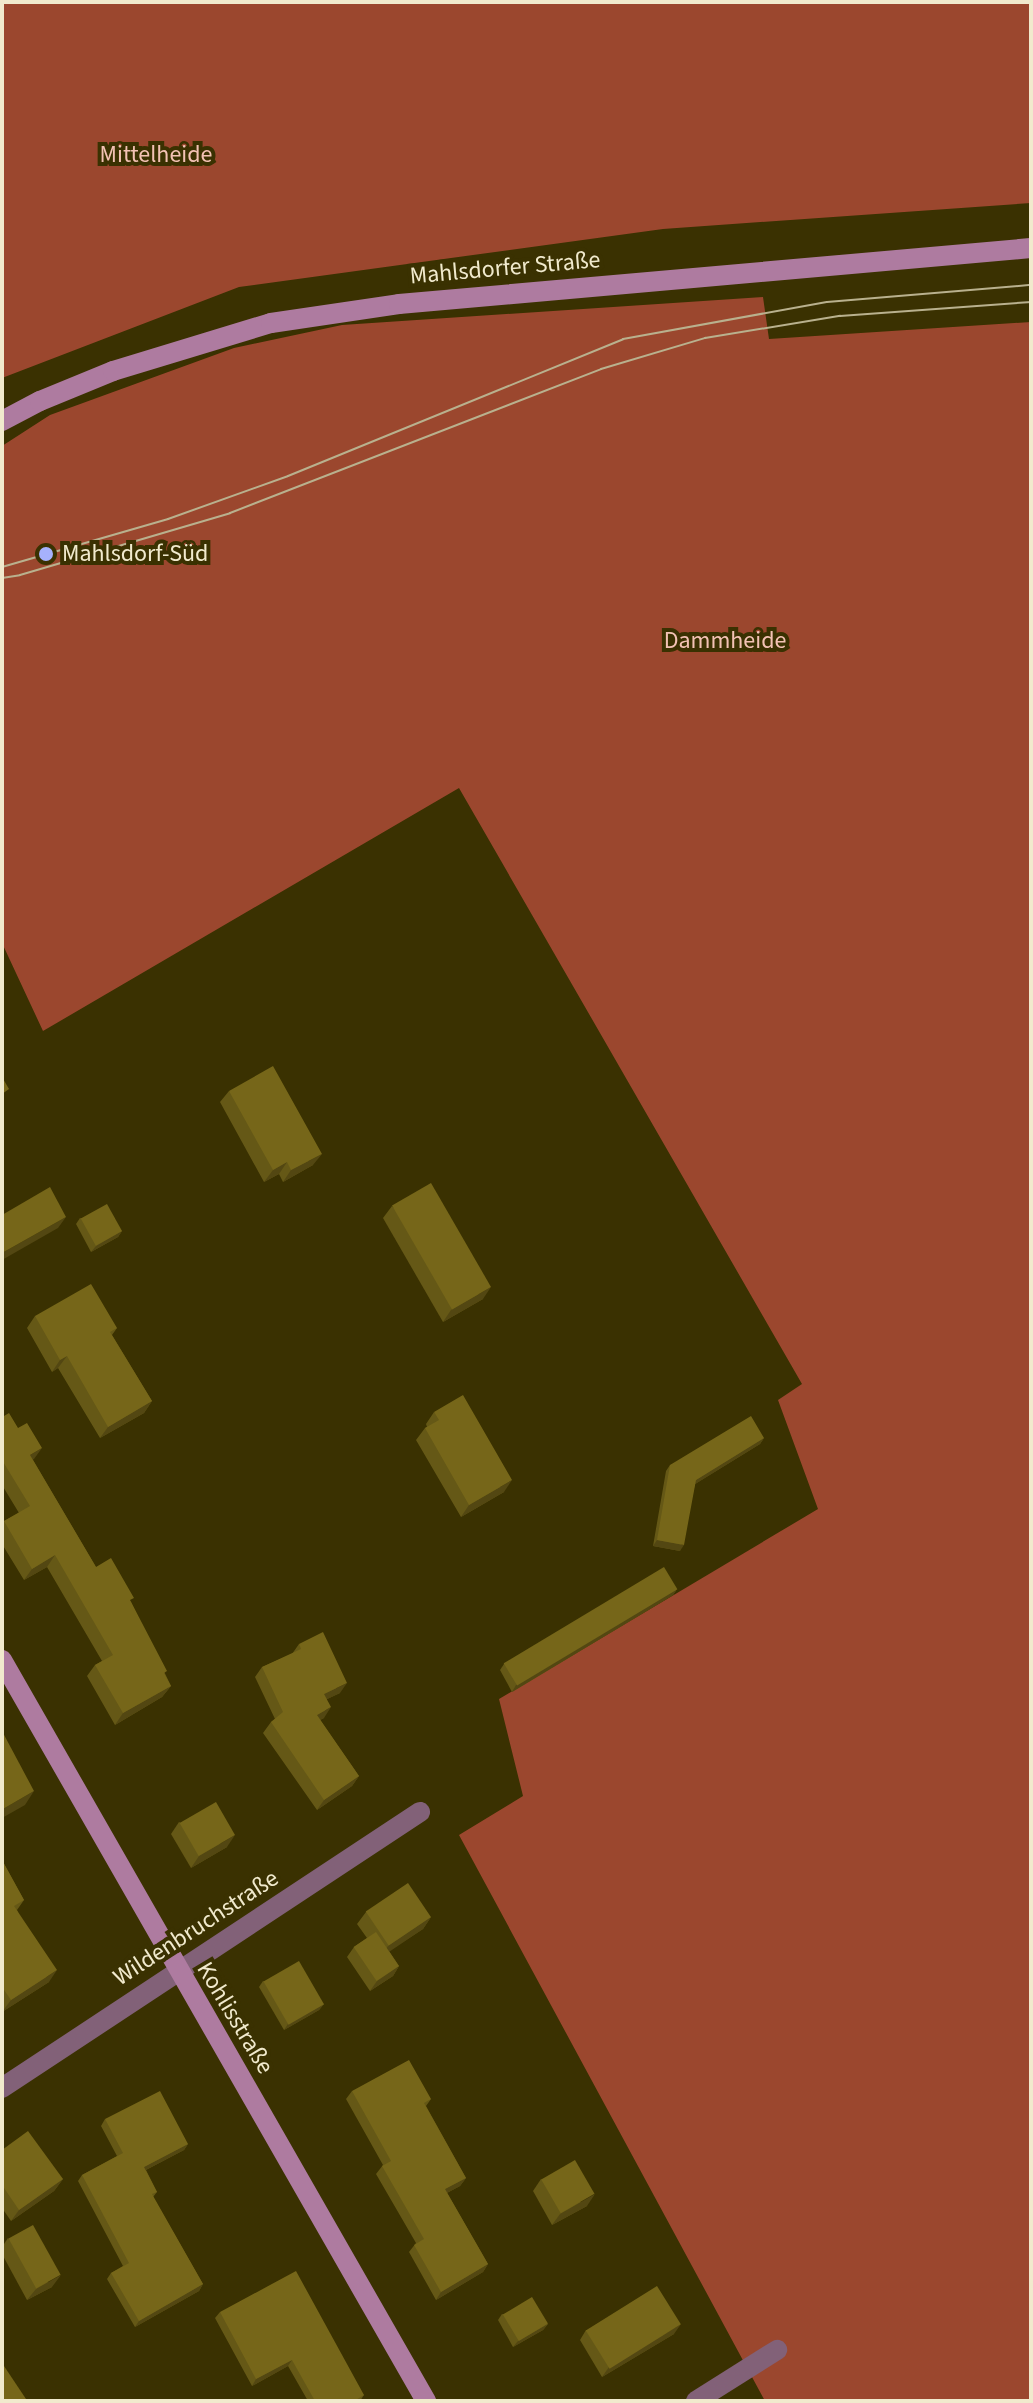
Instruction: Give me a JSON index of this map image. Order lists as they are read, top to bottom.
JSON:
{
  "streets": {
    "main road": ["Mahlsdorfer Straße", "Kohlisstraße"],
    "street": ["Wildenbruchstraße"]
  },
  "crossings": [
    ["Wildenbruchstraße", "Kohlisstraße"]
  ],
  "parks": ["Mittelheide", "Dammheide"],
  "places": ["Mahlsdorf-Süd"]
}
